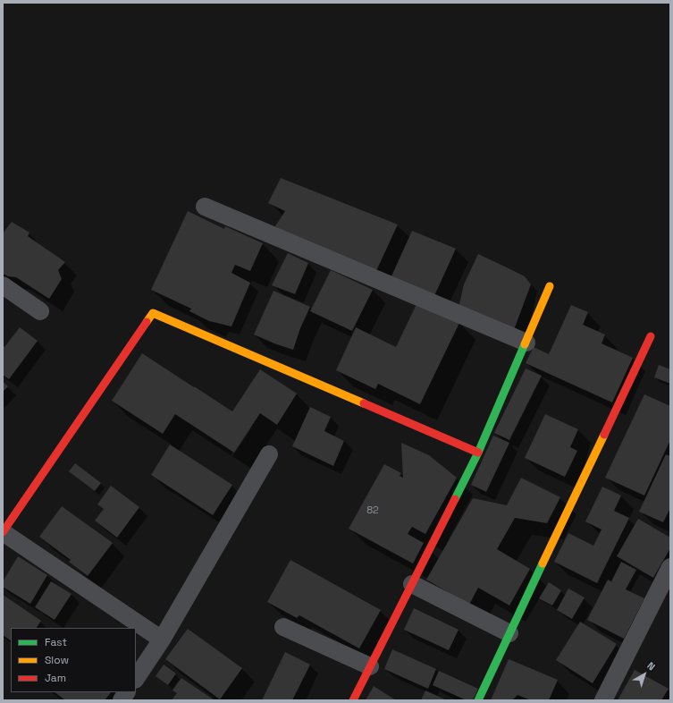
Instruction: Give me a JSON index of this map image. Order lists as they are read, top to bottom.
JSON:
{
  "house_numbers": ["82"],
  "legend": ["Fast", "Slow", "Jam"],
  "north": "top right"
}
